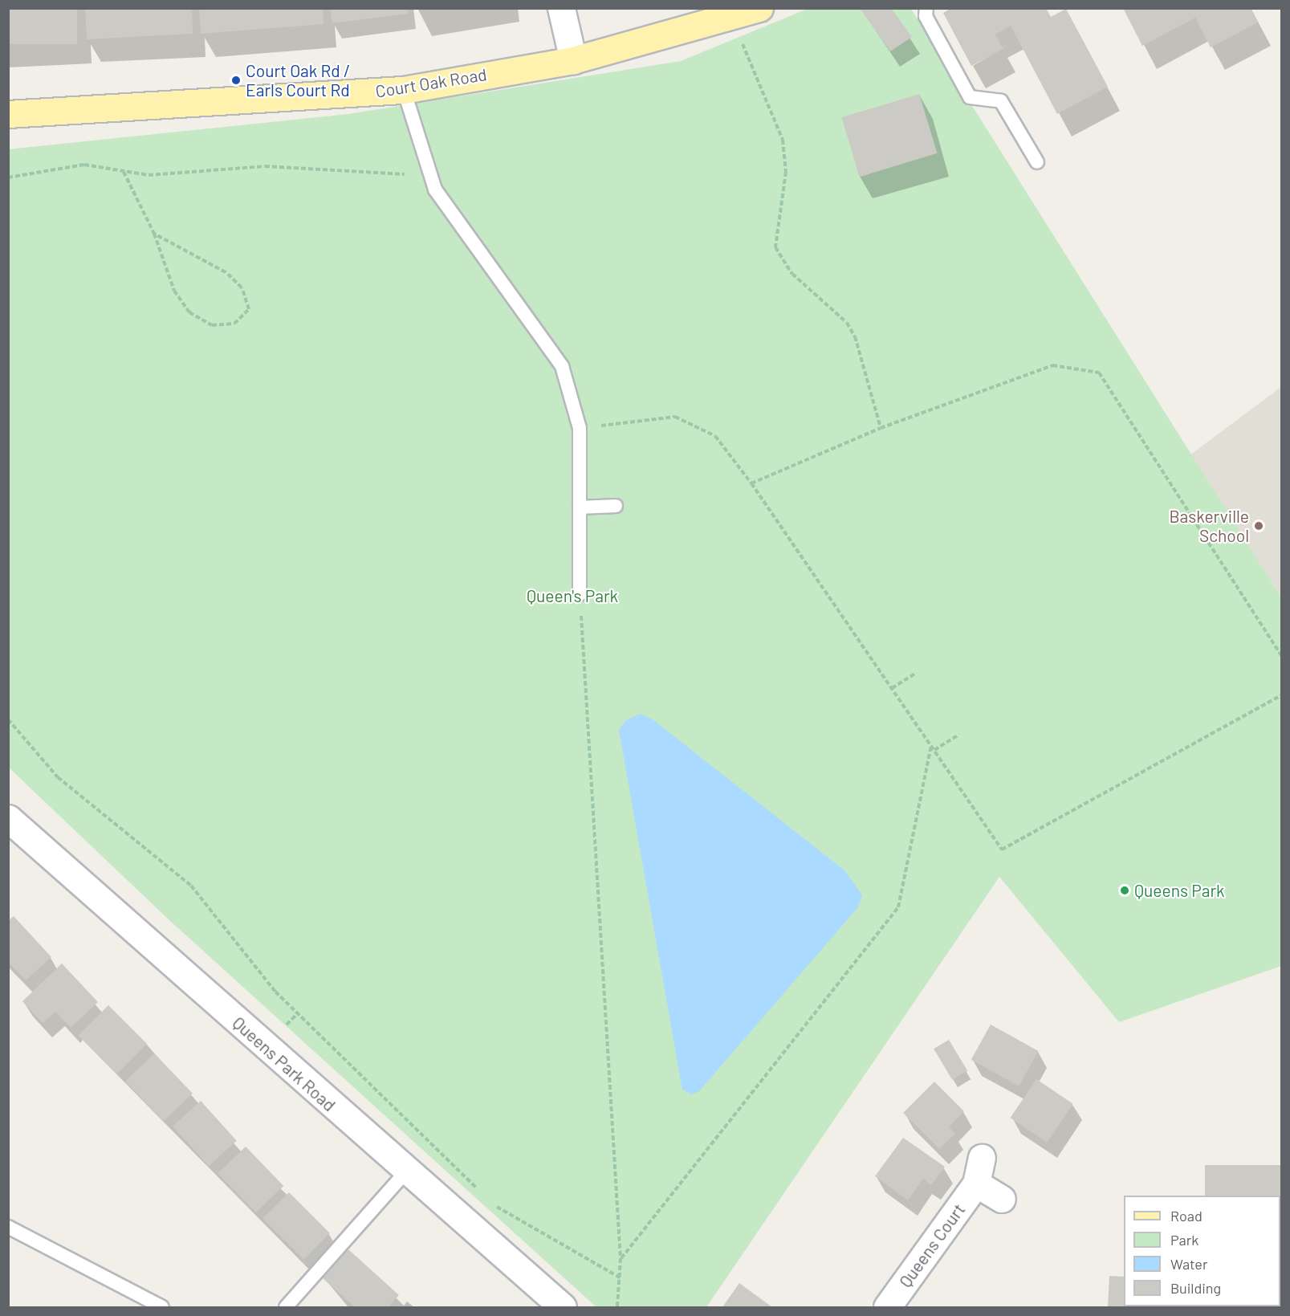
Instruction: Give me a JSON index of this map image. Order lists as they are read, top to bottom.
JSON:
{
  "streets": {
    "main road": ["Court Oak Road"],
    "street": ["Queens Park Road", "Queens Court"]
  },
  "parks": ["Queen's Park"],
  "places": ["Court Oak Rd / Earls Court Rd", "Baskerville School", "Queens Park"],
  "legend": [
    "Road",
    "Park",
    "Water",
    "Building"
  ]
}
